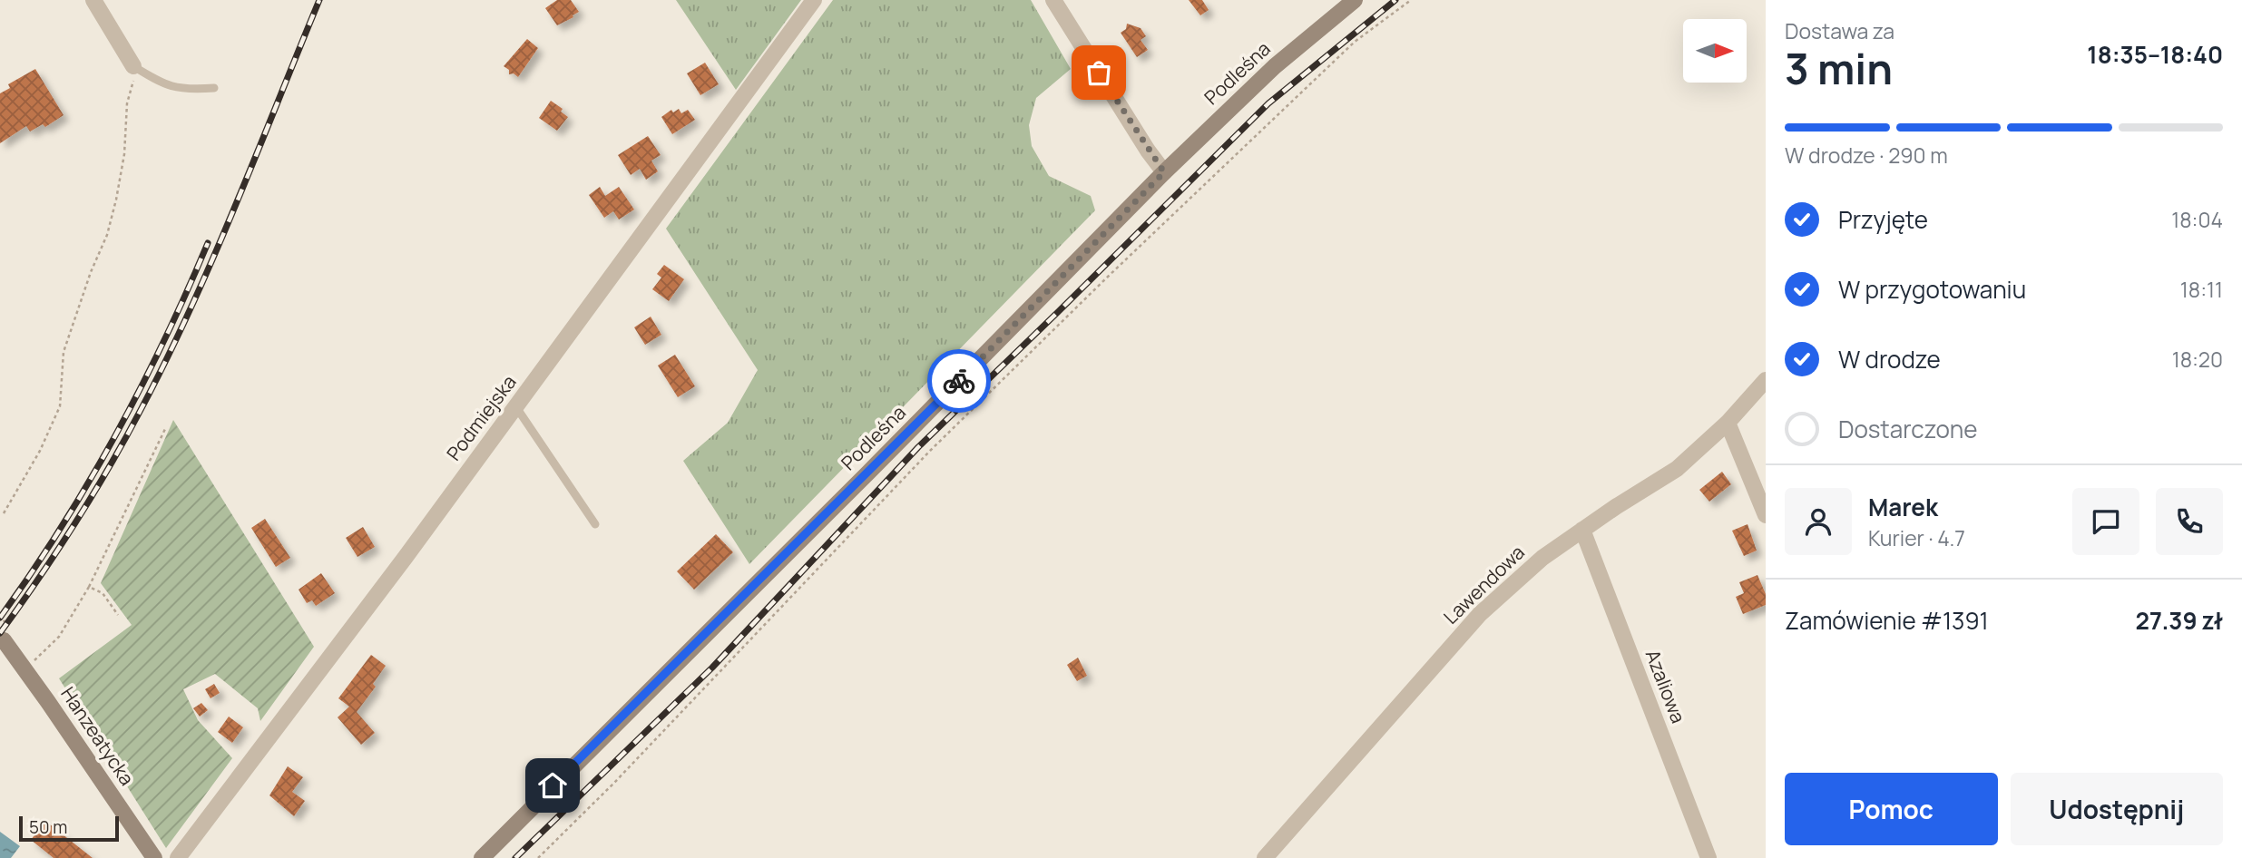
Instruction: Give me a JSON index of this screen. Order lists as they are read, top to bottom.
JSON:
{
  "streets": {
    "street": [
      "Podleśna",
      "Podmiejska",
      "Lawendowa",
      "Azaliowa",
      "Hanzeatycka"
    ]
  },
  "crossings": [
    ["Lawendowa", "Azaliowa"]
  ],
  "scale_bar": "50 m",
  "north": "right",
  "page": {
    "heading": ["3 min", "Dostawa za", "18:35–18:40"],
    "panel": [
      "Marek",
      "Kurier · 4.7",
      "Zamówienie #1391",
      "27.39 zł"
    ],
    "bar": "W drodze · 290 m",
    "list": [
      ["Przyjęte", "18:04"],
      ["W przygotowaniu", "18:11"],
      ["W drodze", "18:20"],
      "Dostarczone"
    ],
    "buttons": ["Pomoc", "Udostępnij"],
    "scale": "50 m"
  }
}
